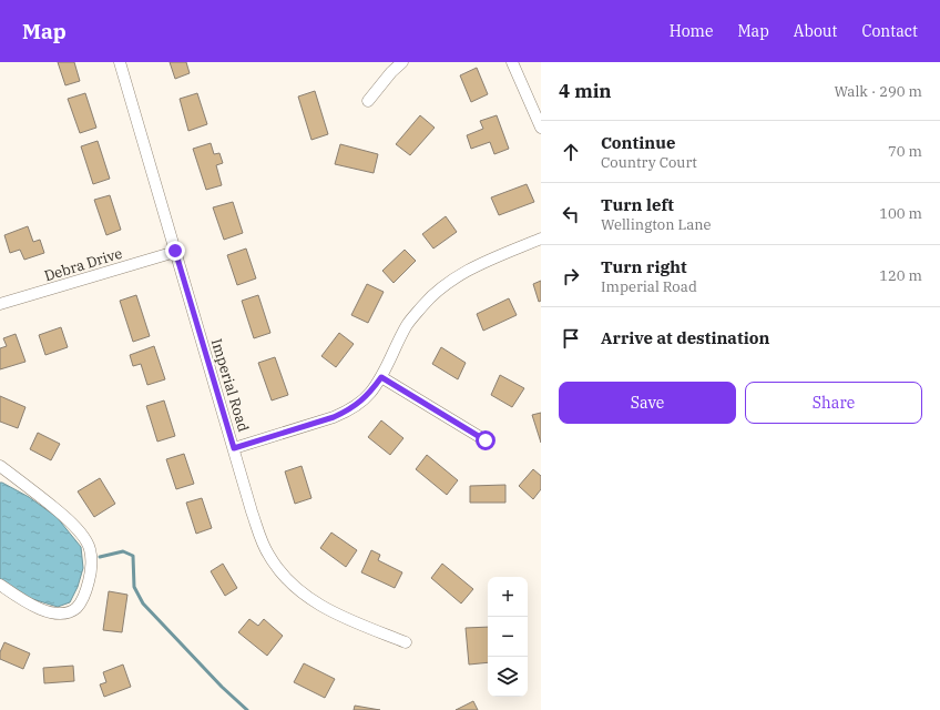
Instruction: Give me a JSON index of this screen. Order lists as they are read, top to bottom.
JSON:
{
  "streets": {
    "street": ["Debra Drive", "Imperial Road"]
  },
  "crossings": [
    ["Debra Drive", "Imperial Road"]
  ],
  "page": {
    "header": "Map",
    "nav": [
      "Home",
      "Map",
      "About",
      "Contact"
    ],
    "heading": ["4 min", "Walk · 290 m"],
    "list": [
      ["Continue", "Country Court", "70 m"],
      ["Turn left", "Wellington Lane", "100 m"],
      ["Turn right", "Imperial Road", "120 m"],
      "Arrive at destination"
    ],
    "buttons": ["Save", "Share"],
    "map_buttons": ["+", "−"]
  }
}
